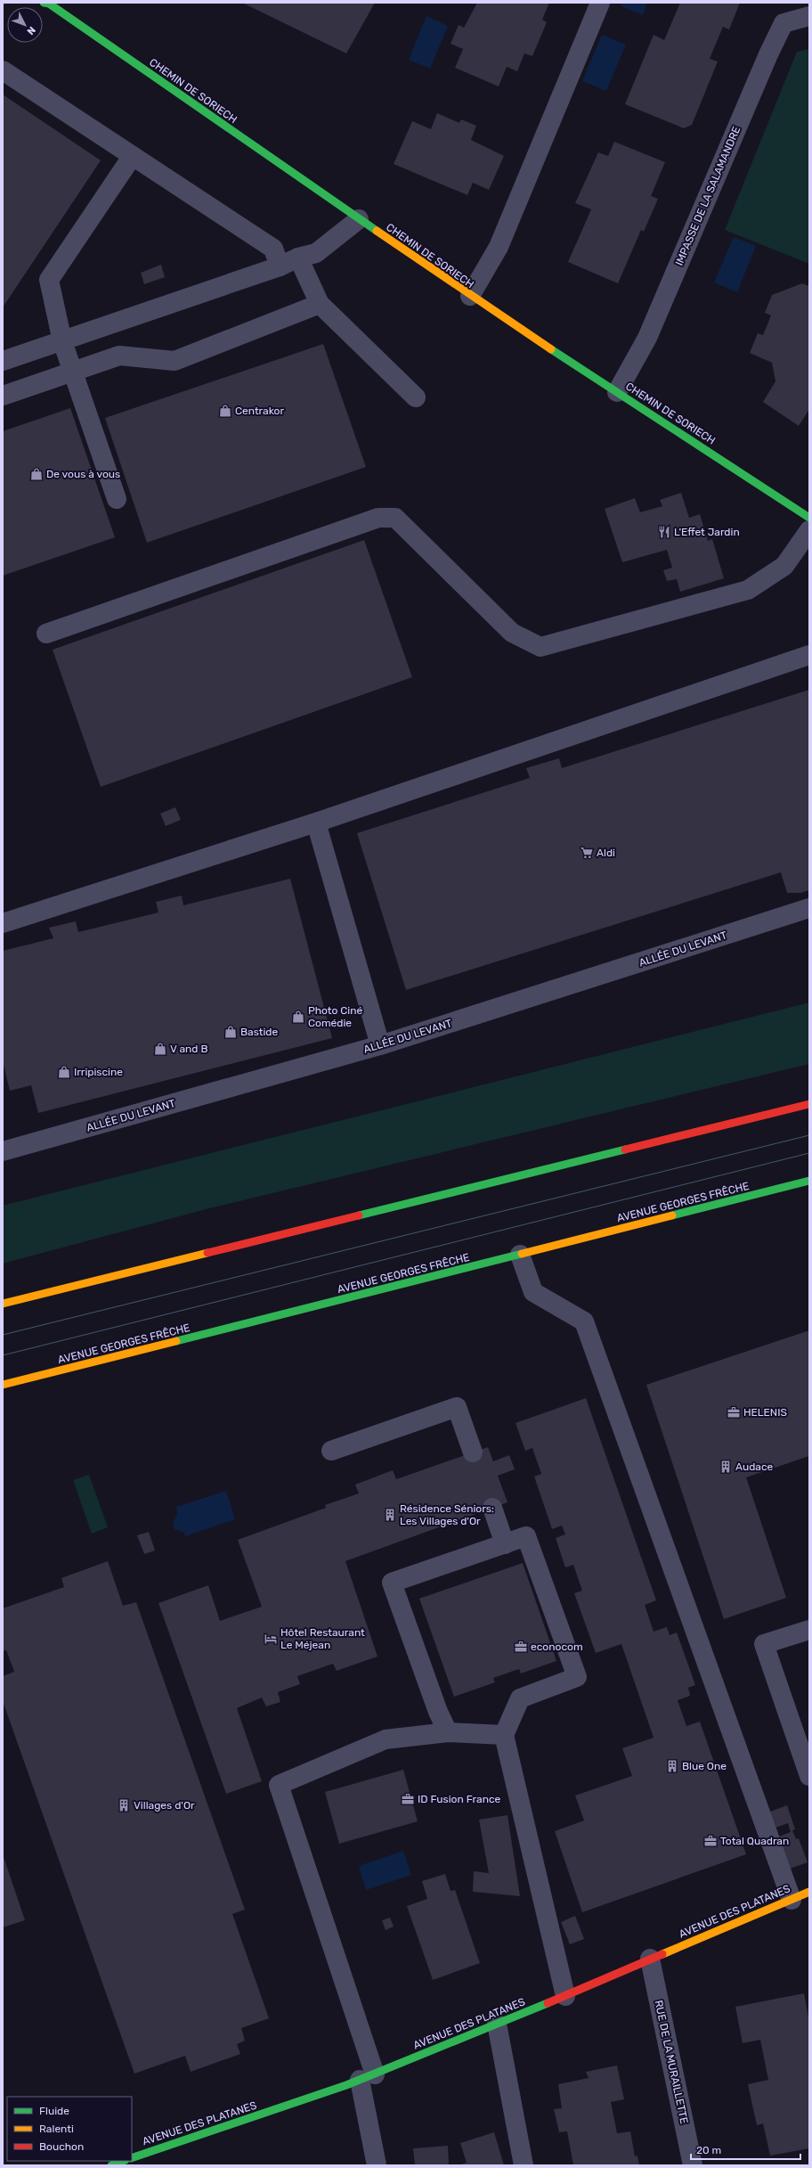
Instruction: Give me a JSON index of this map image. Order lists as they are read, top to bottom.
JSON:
{
  "streets": {
    "main road": ["CHEMIN DE SORIECH", "AVENUE GEORGES FRÊCHE", "AVENUE DES PLATANES"],
    "street": ["IMPASSE DE LA SALAMANDRE", "ALLÉE DU LEVANT", "RUE DE LA MURAILLETTE"]
  },
  "crossings": [
    ["CHEMIN DE SORIECH", "IMPASSE DE LA SALAMANDRE"],
    ["AVENUE DES PLATANES", "RUE DE LA MURAILLETTE"]
  ],
  "places": {
    "shop": [
      "Centrakor",
      "De vous à vous",
      "Photo Ciné Comédie",
      "Bastide",
      "V and B",
      "Irripiscine"
    ],
    "restaurant": ["L'Effet Jardin"],
    "supermarket": ["Aldi"],
    "office": [
      "HELENIS",
      "econocom",
      "ID Fusion France",
      "Total Quadran"
    ],
    "building": [
      "Audace",
      "Résidence Séniors: Les Villages d'Or",
      "Blue One",
      "Villages d'Or"
    ],
    "hotel": ["Hôtel Restaurant Le Méjean"]
  },
  "legend": ["Fluide", "Ralenti", "Bouchon"],
  "scale_bar": "20 m",
  "north": "bottom right"
}
